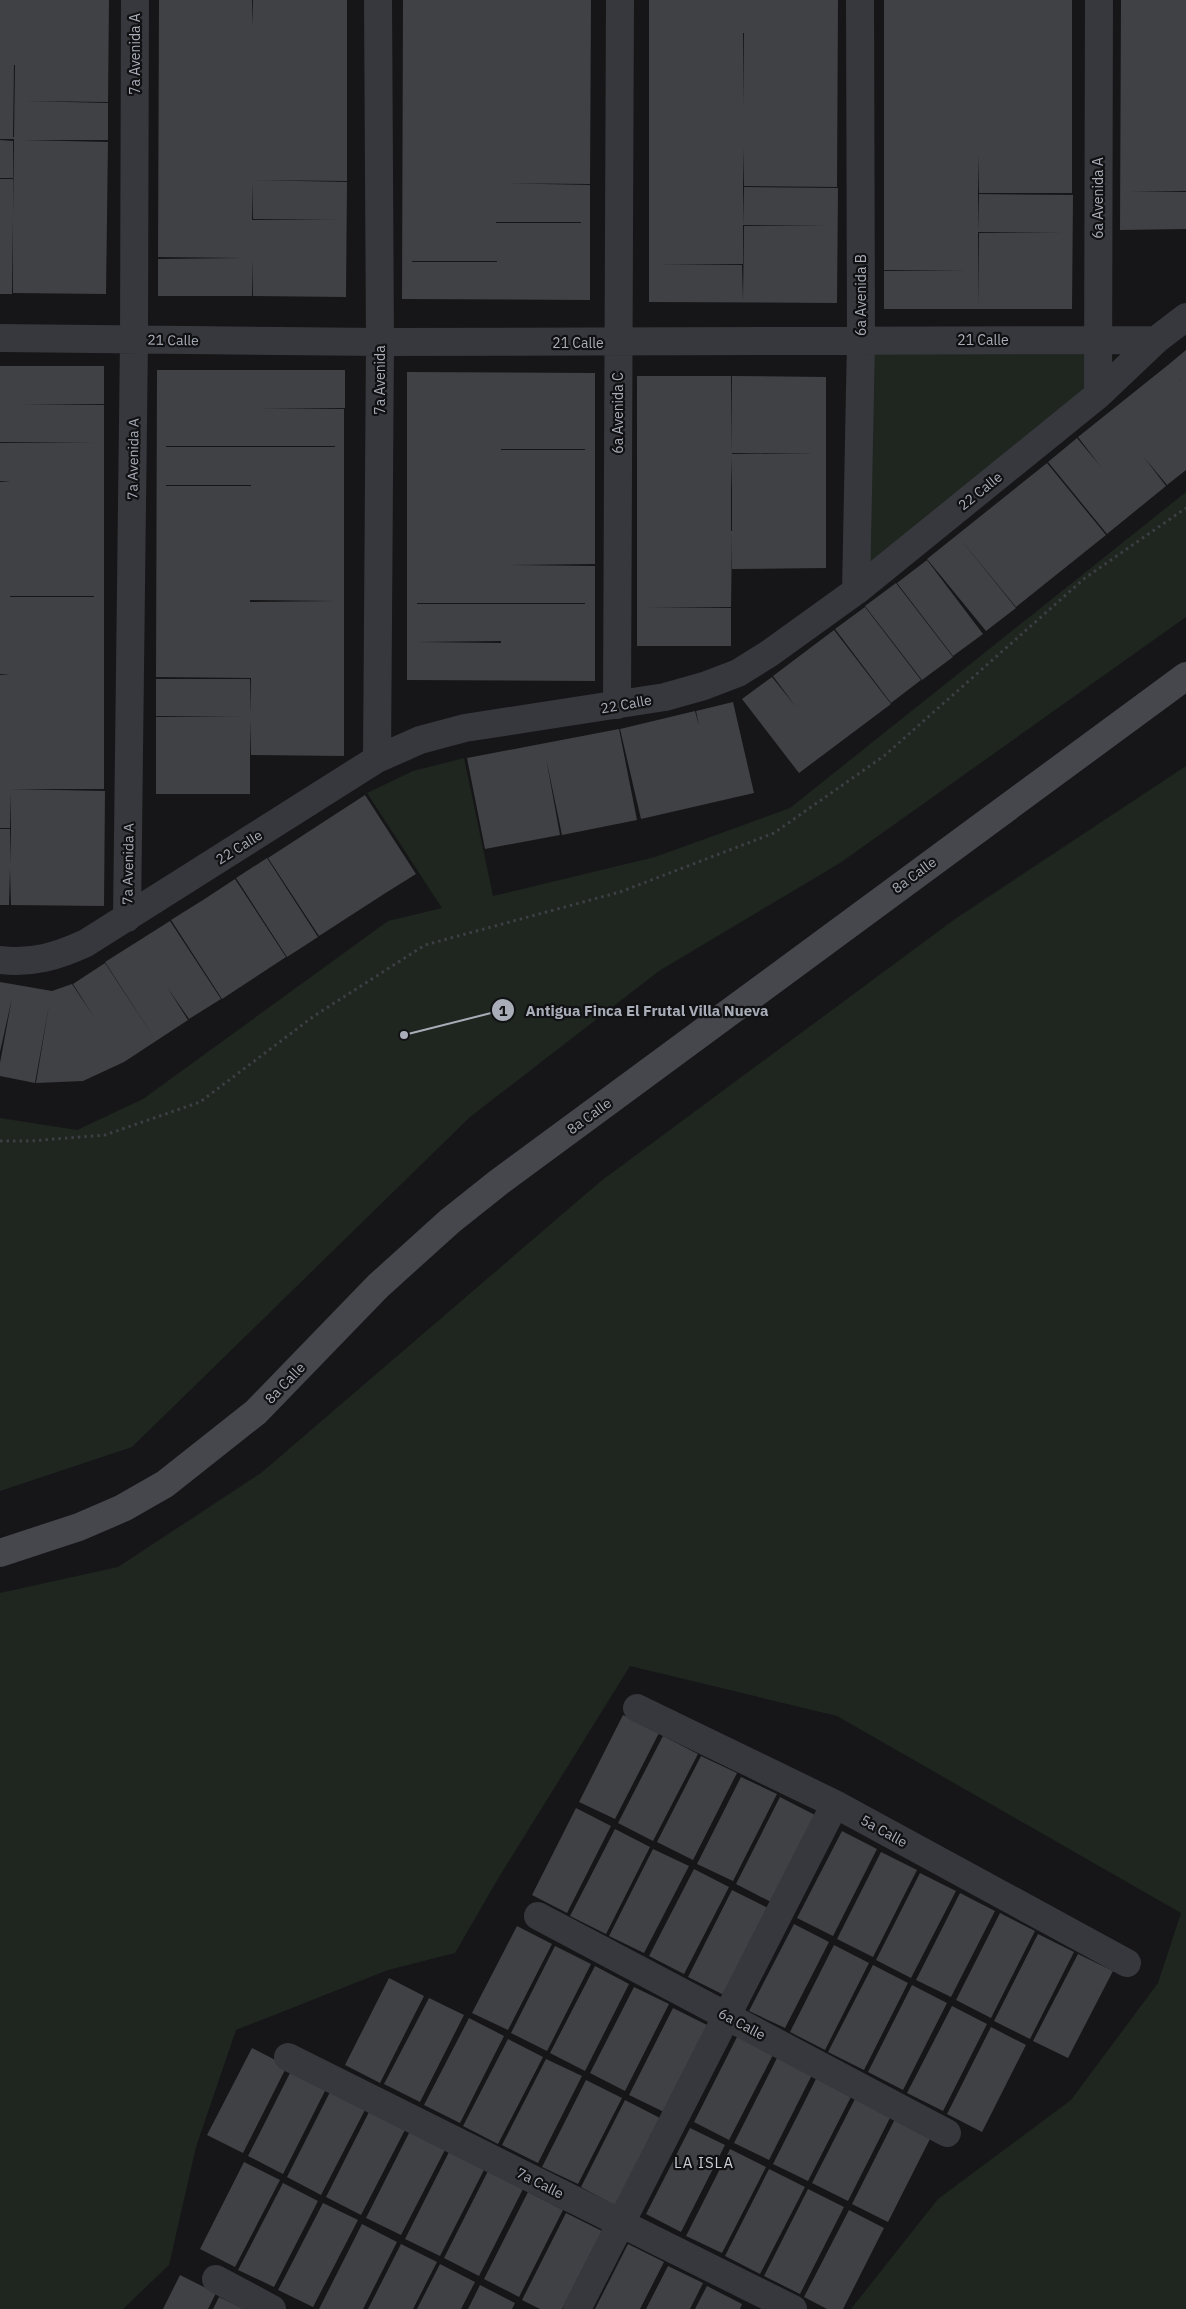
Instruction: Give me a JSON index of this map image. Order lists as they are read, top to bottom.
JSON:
{
  "streets": {
    "main road": ["8a Calle"],
    "street": [
      "7a Avenida A",
      "6a Avenida A",
      "6a Avenida B",
      "21 Calle",
      "7a Avenida",
      "6a Avenida C",
      "22 Calle",
      "5a Calle",
      "6a Calle",
      "7a Calle"
    ]
  },
  "crossings": [
    ["7a Avenida A", "21 Calle"],
    ["7a Avenida A", "22 Calle"],
    ["6a Avenida A", "21 Calle"],
    ["6a Avenida A", "22 Calle"],
    ["6a Avenida B", "21 Calle"],
    ["6a Avenida B", "22 Calle"],
    ["21 Calle", "7a Avenida"],
    ["21 Calle", "6a Avenida C"],
    ["21 Calle", "22 Calle"],
    ["7a Avenida", "22 Calle"],
    ["6a Avenida C", "22 Calle"]
  ],
  "districts": ["LA ISLA"],
  "places": ["Antigua Finca El Frutal Villa Nueva"]
}
